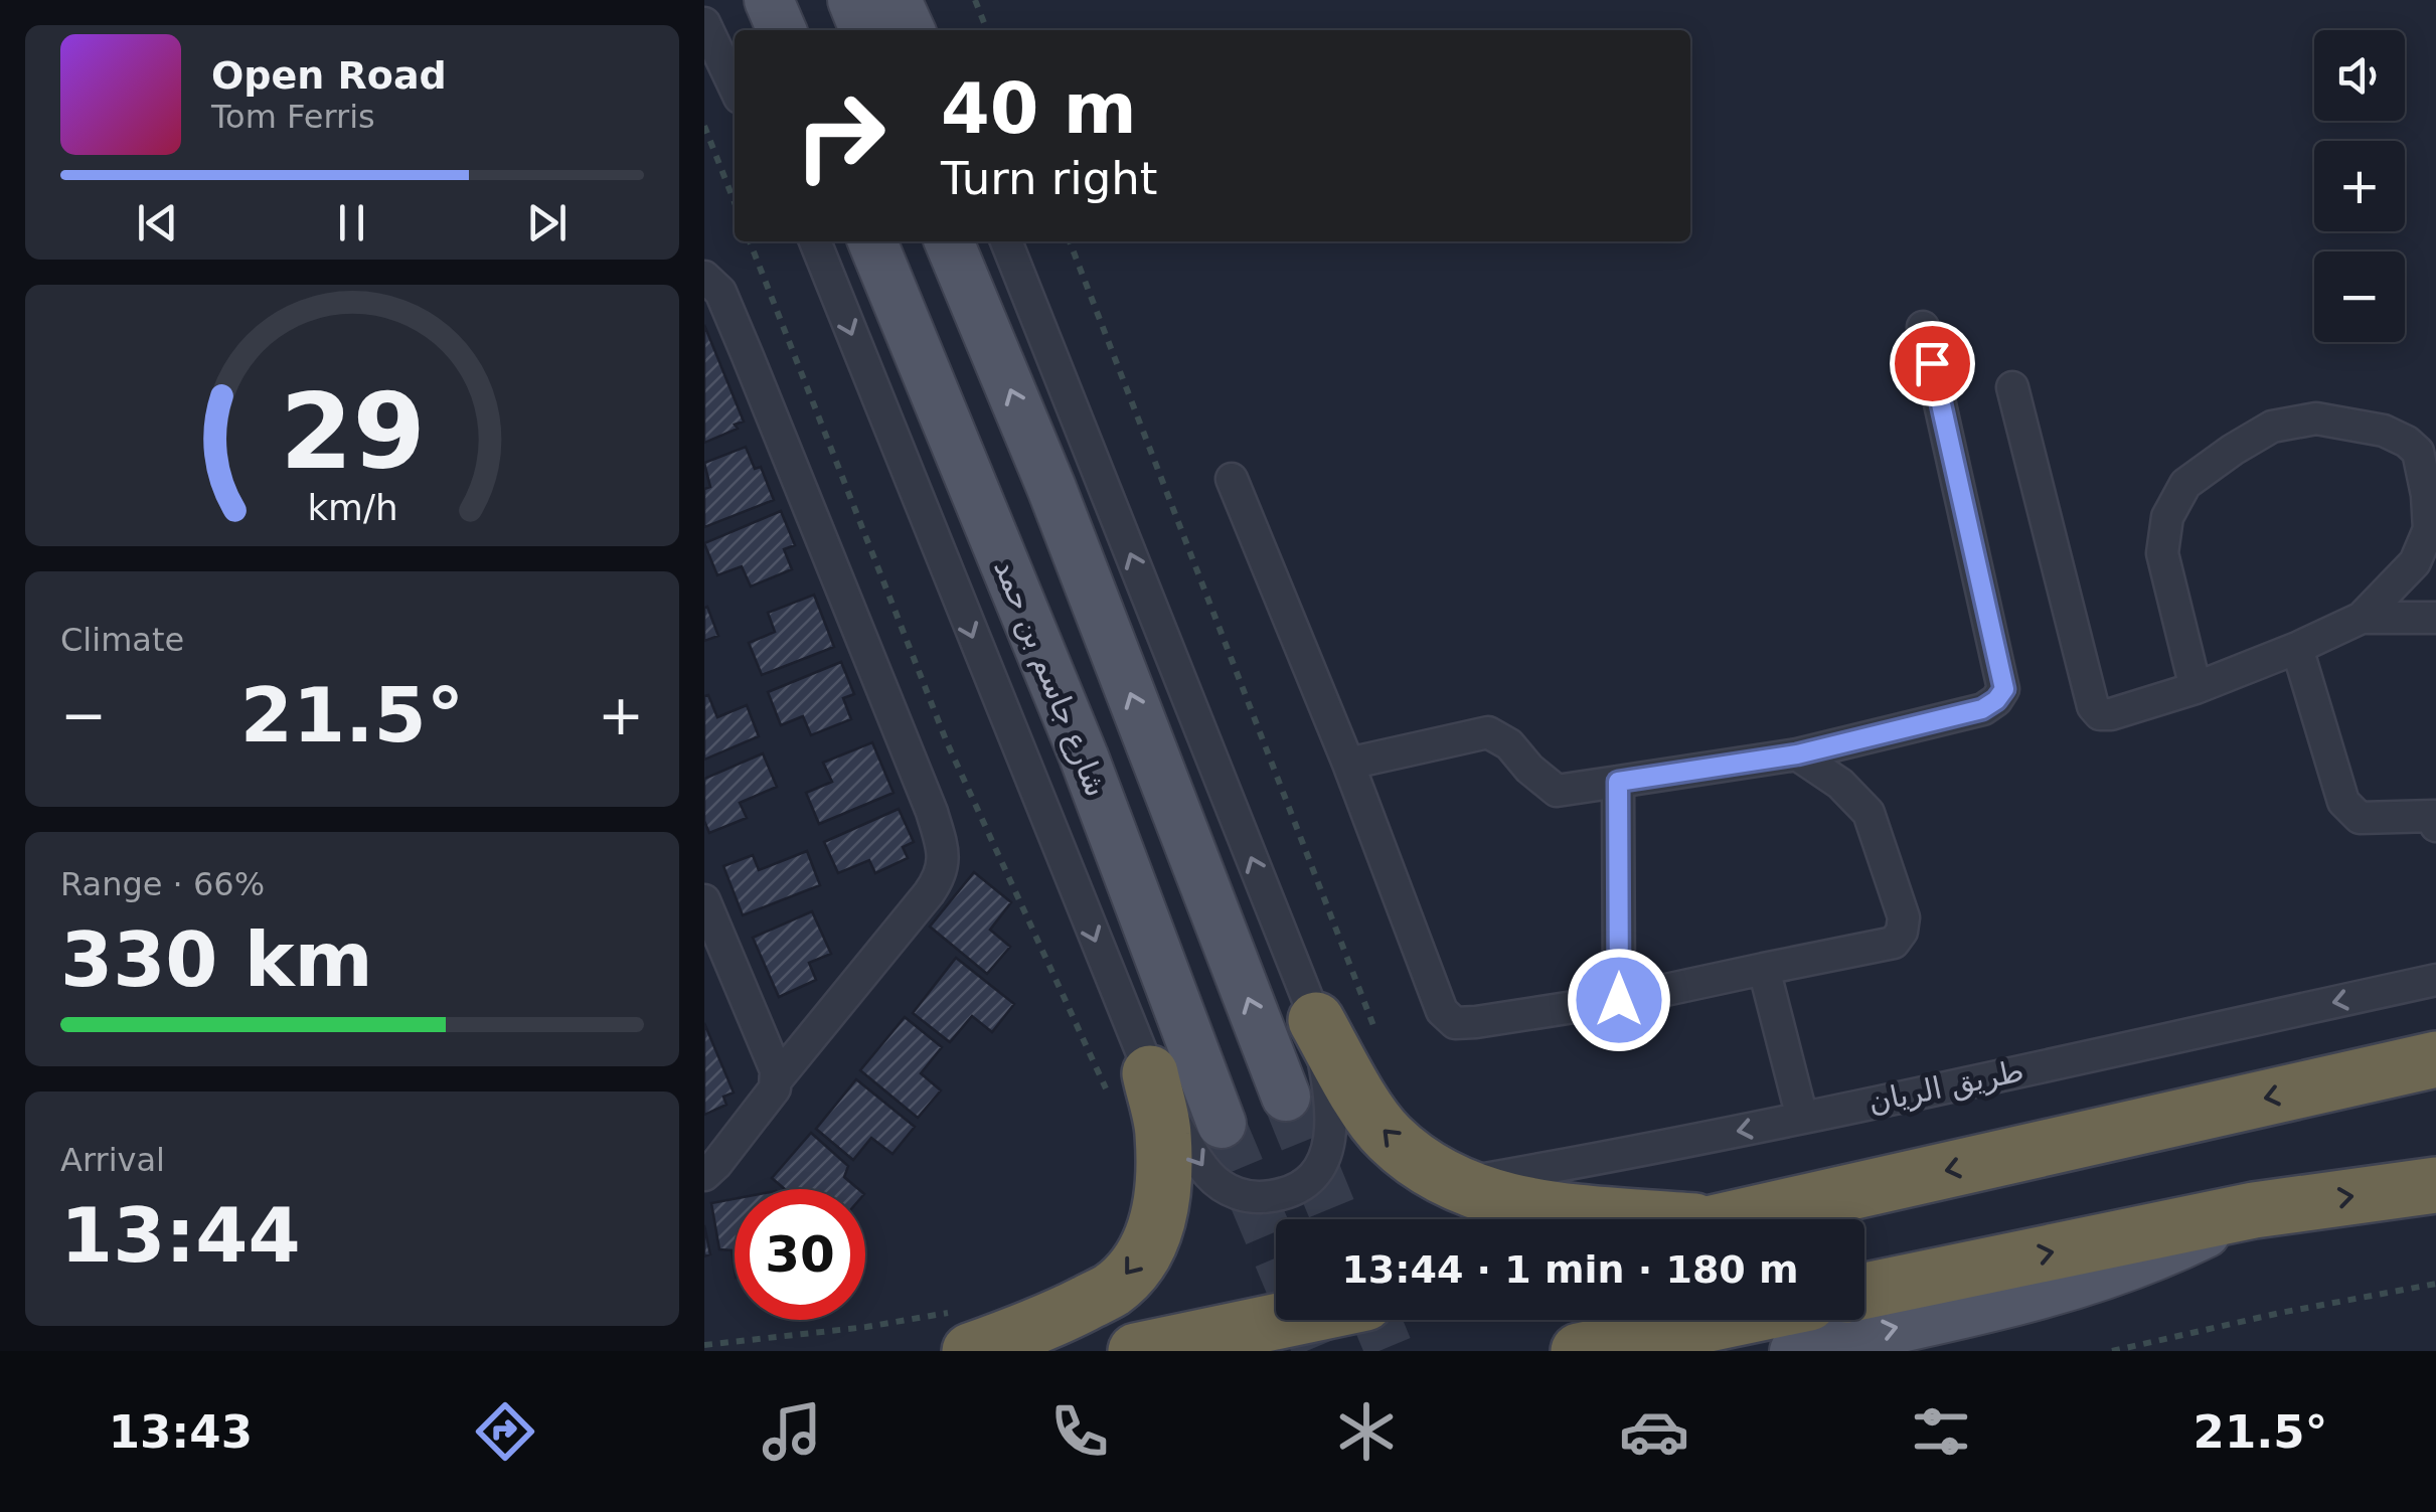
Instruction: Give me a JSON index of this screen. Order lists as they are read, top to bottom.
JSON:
{
  "streets": {
    "main road": ["شارع جاسم بن حمد"],
    "street": ["طريق الريان"]
  },
  "one_way": ["طريق الريان"],
  "page": {
    "map_buttons": ["+", "−"],
    "turn": ["40 m", "Turn right"],
    "song": ["Open Road", "Tom Ferris"],
    "tile": [
      "Climate",
      ["Range · 66%", "330 km"],
      ["Arrival", "13:44"]
    ],
    "heat": ["−", "21.5°", "+"],
    "limit": "30",
    "trip": "13:44 · 1 min · 180 m",
    "tabs": ["13:43", "21.5°"],
    "gauge": ["29", "km/h"]
  }
}
